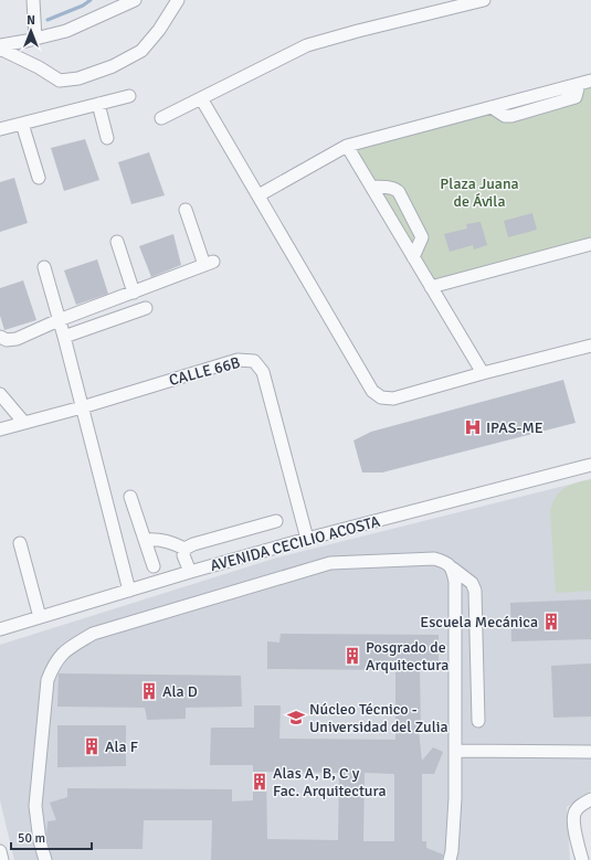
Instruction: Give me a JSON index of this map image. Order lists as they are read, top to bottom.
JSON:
{
  "streets": {
    "street": ["CALLE 66B", "AVENIDA CECILIO ACOSTA"]
  },
  "crossings": [
    ["CALLE 66B", "AVENIDA CECILIO ACOSTA"]
  ],
  "parks": ["Plaza Juana de Ávila"],
  "places": {
    "hospital": ["IPAS-ME"],
    "building": [
      "Escuela Mecánica",
      "Posgrado de Arquitectura",
      "Ala D",
      "Ala F",
      "Alas A, B, C y Fac. Arquitectura"
    ],
    "school or university": ["Núcleo Técnico - Universidad del Zulia"]
  },
  "scale_bar": "50 m",
  "north": "top"
}
